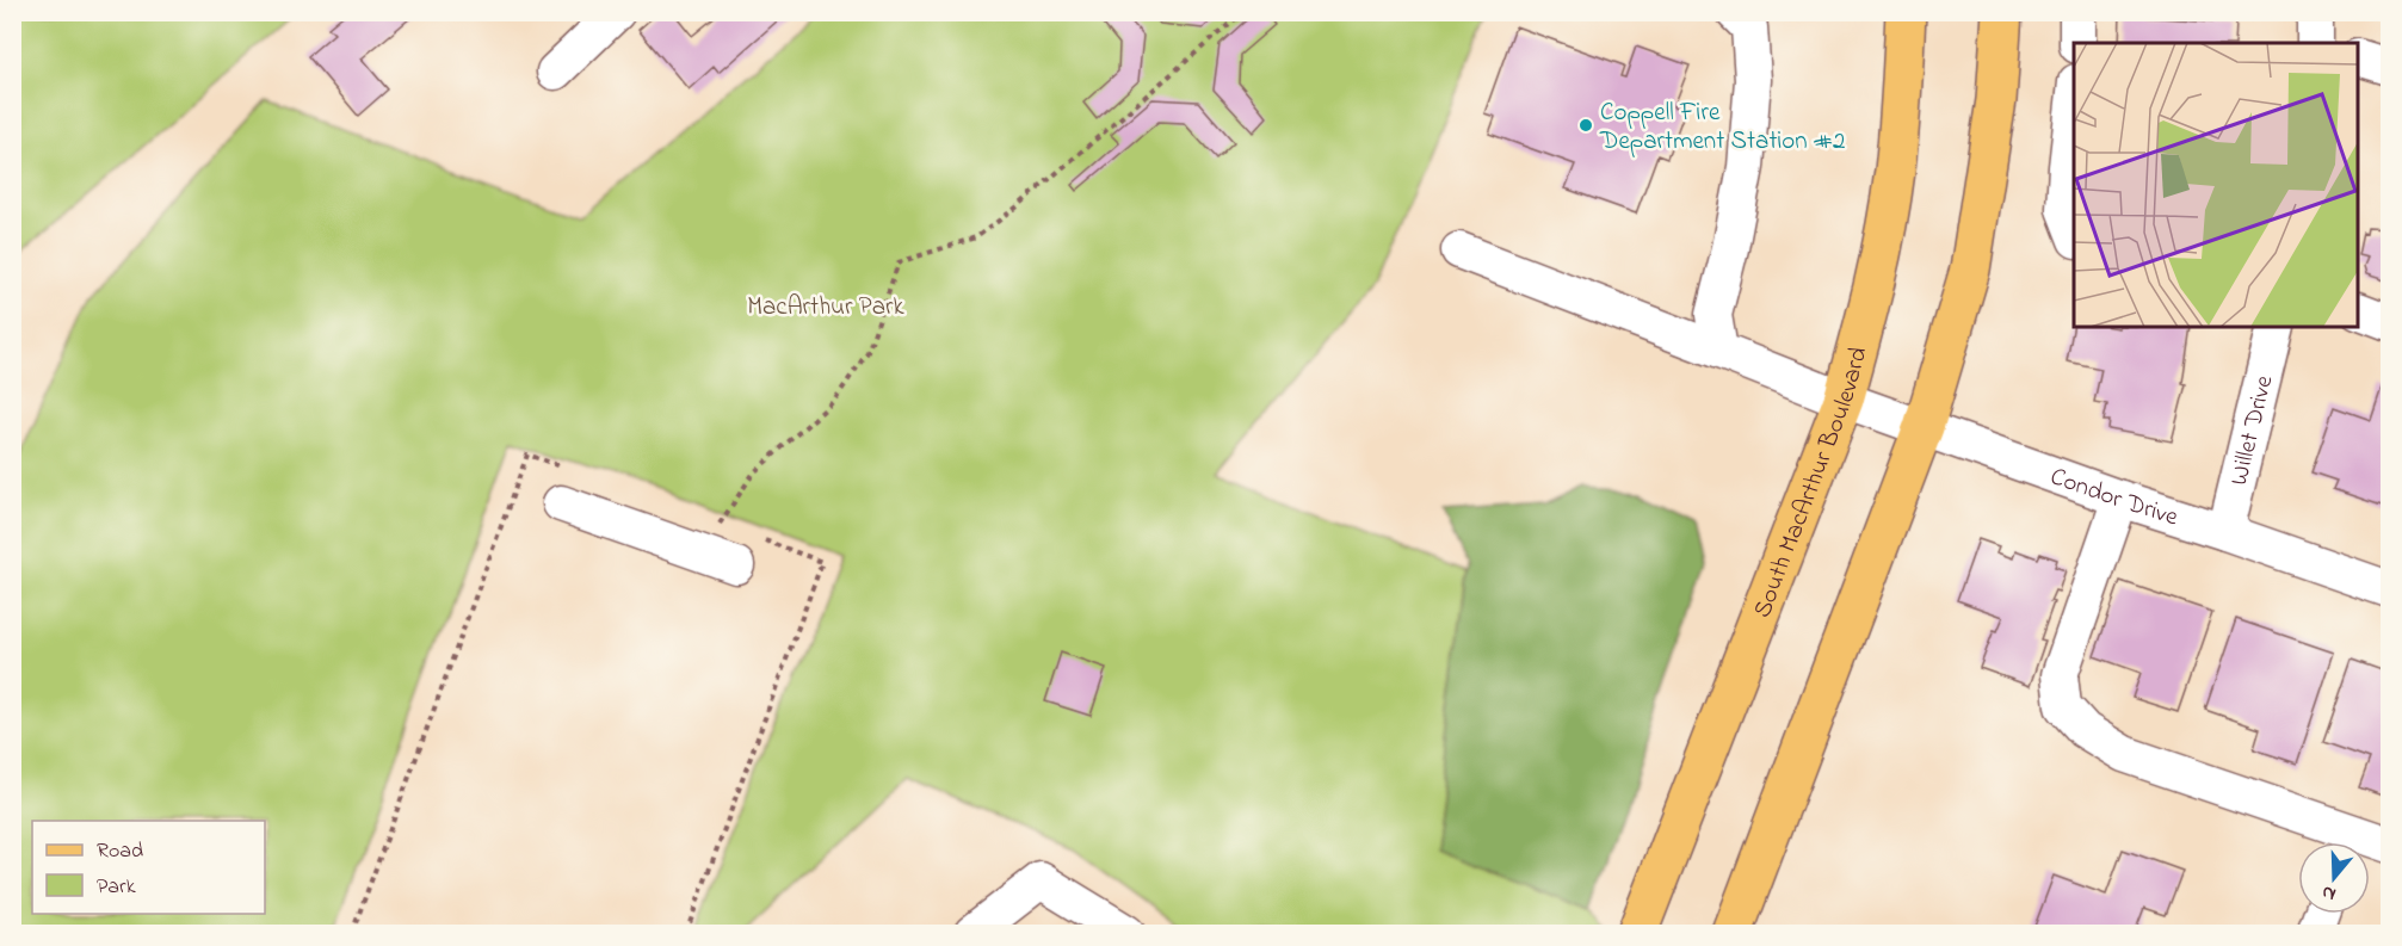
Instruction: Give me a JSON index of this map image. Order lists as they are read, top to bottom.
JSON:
{
  "streets": {
    "main road": ["South MacArthur Boulevard"],
    "street": ["Willet Drive", "Condor Drive"]
  },
  "crossings": [
    ["Willet Drive", "Condor Drive"],
    ["South MacArthur Boulevard", "Condor Drive"]
  ],
  "parks": ["MacArthur Park"],
  "places": ["Coppell Fire Department Station #2"],
  "legend": ["Road", "Park"],
  "north": "bottom"
}
